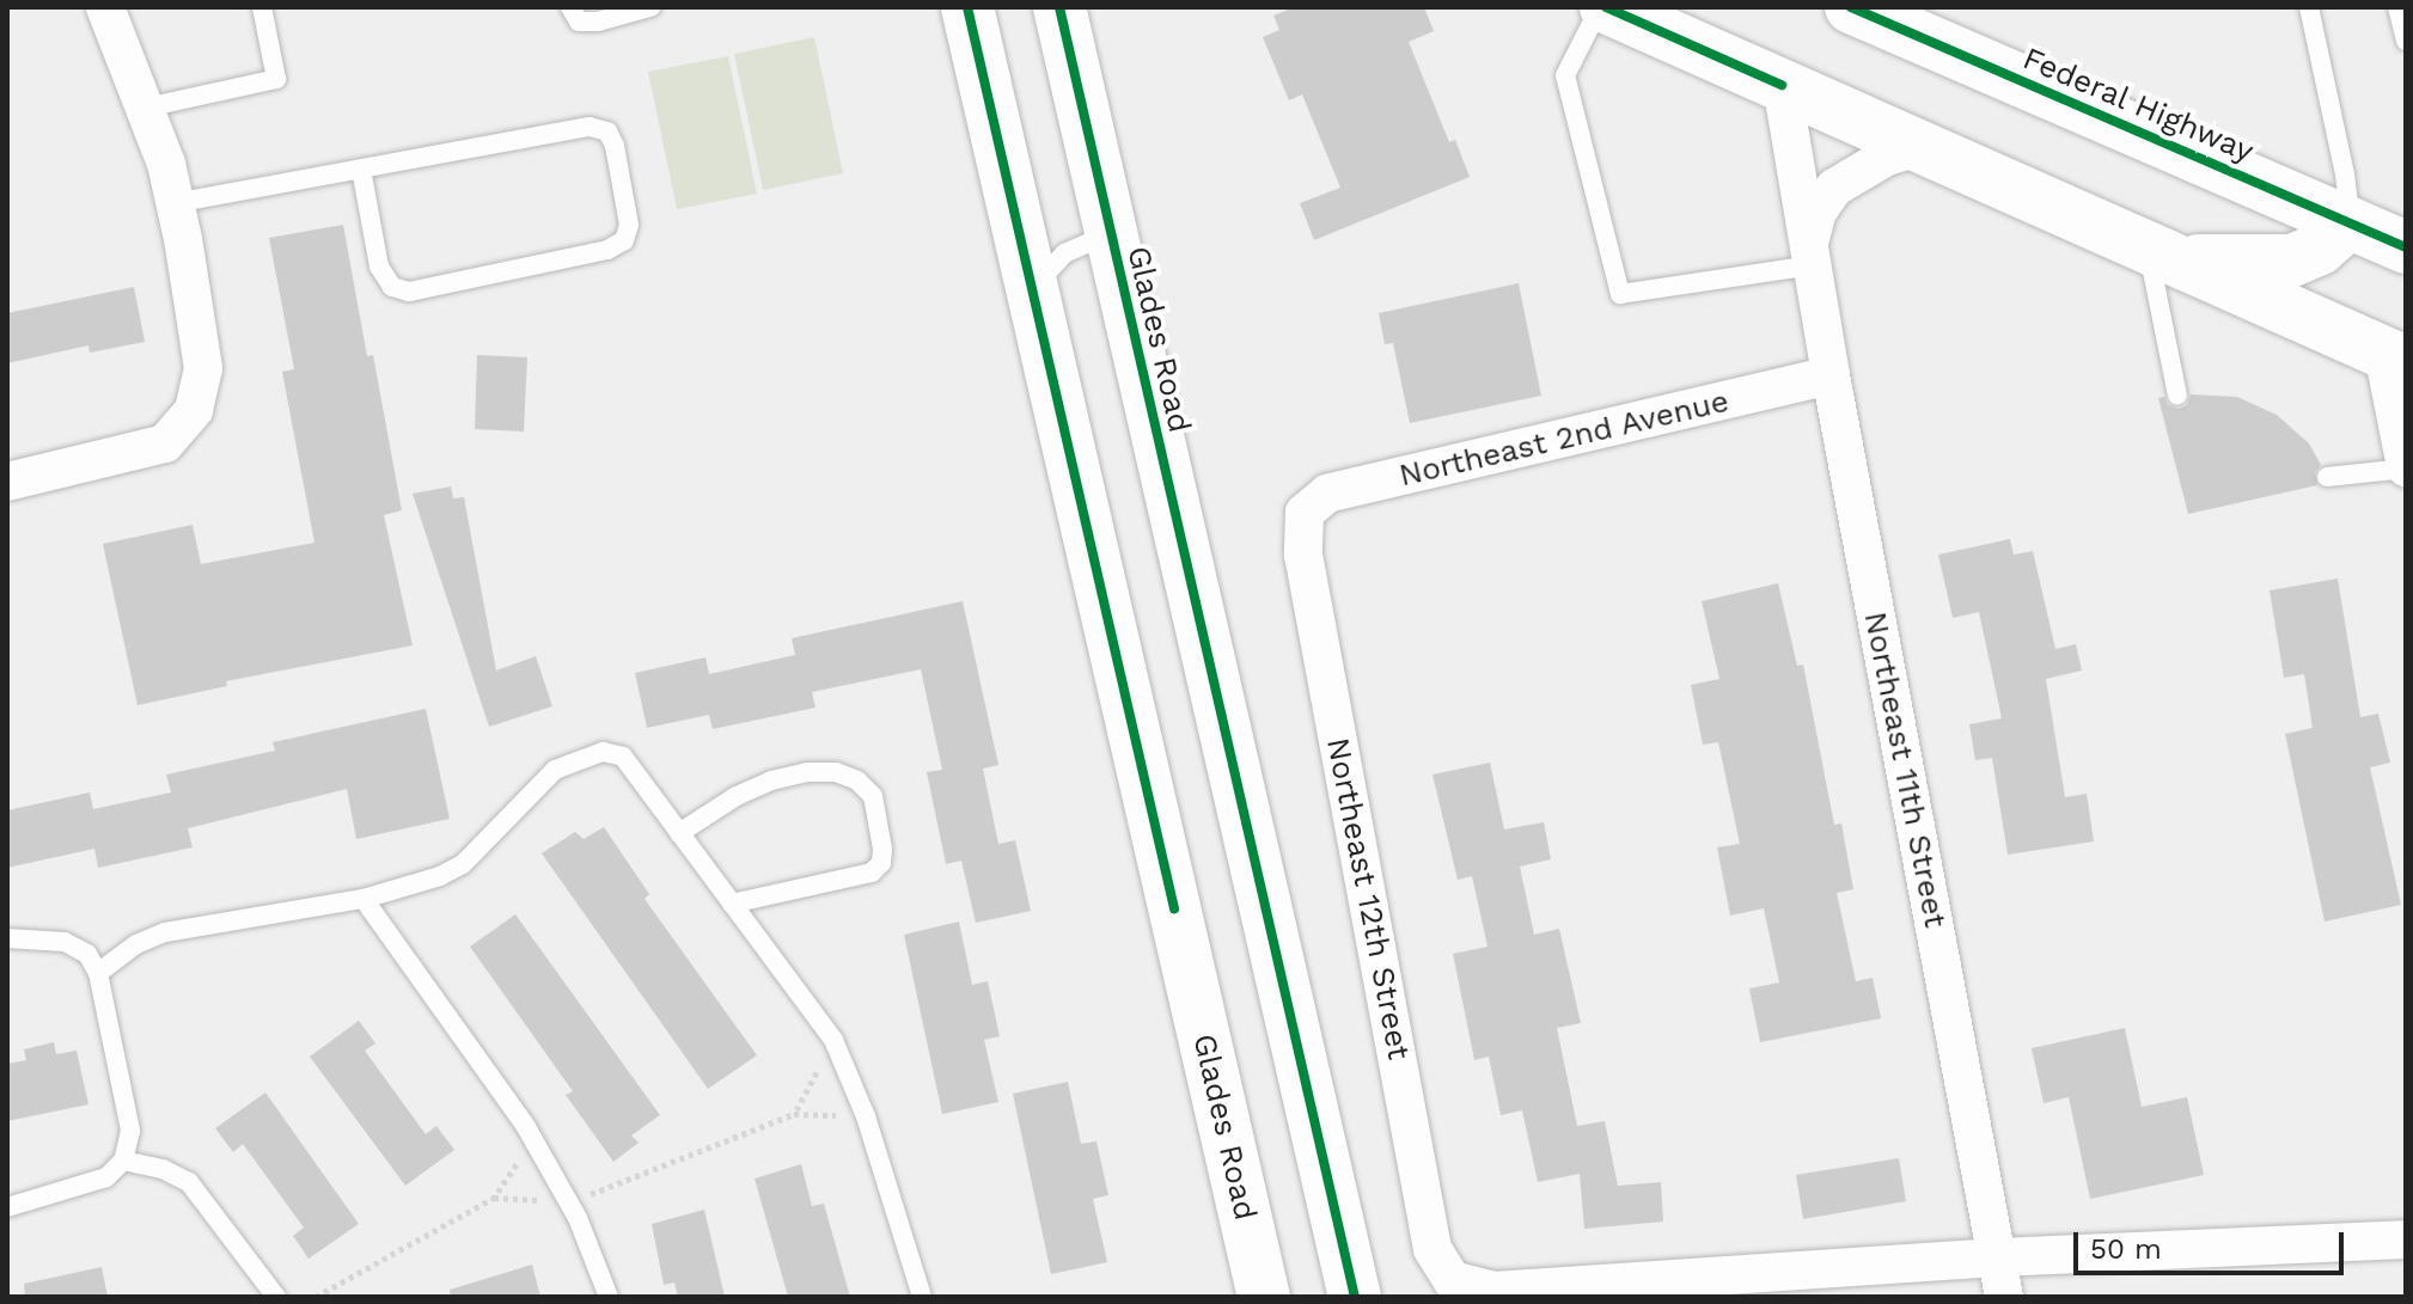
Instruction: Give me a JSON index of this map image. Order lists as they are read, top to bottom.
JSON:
{
  "streets": {
    "main road": ["Federal Highway", "Glades Road"],
    "street": ["Northeast 2nd Avenue", "Northeast 11th Street", "Northeast 12th Street"]
  },
  "crossings": [
    ["Northeast 2nd Avenue", "Northeast 11th Street"],
    ["Northeast 2nd Avenue", "Northeast 12th Street"],
    ["Northeast 11th Street", "Northeast 12th Street"]
  ],
  "scale_bar": "50 m"
}
